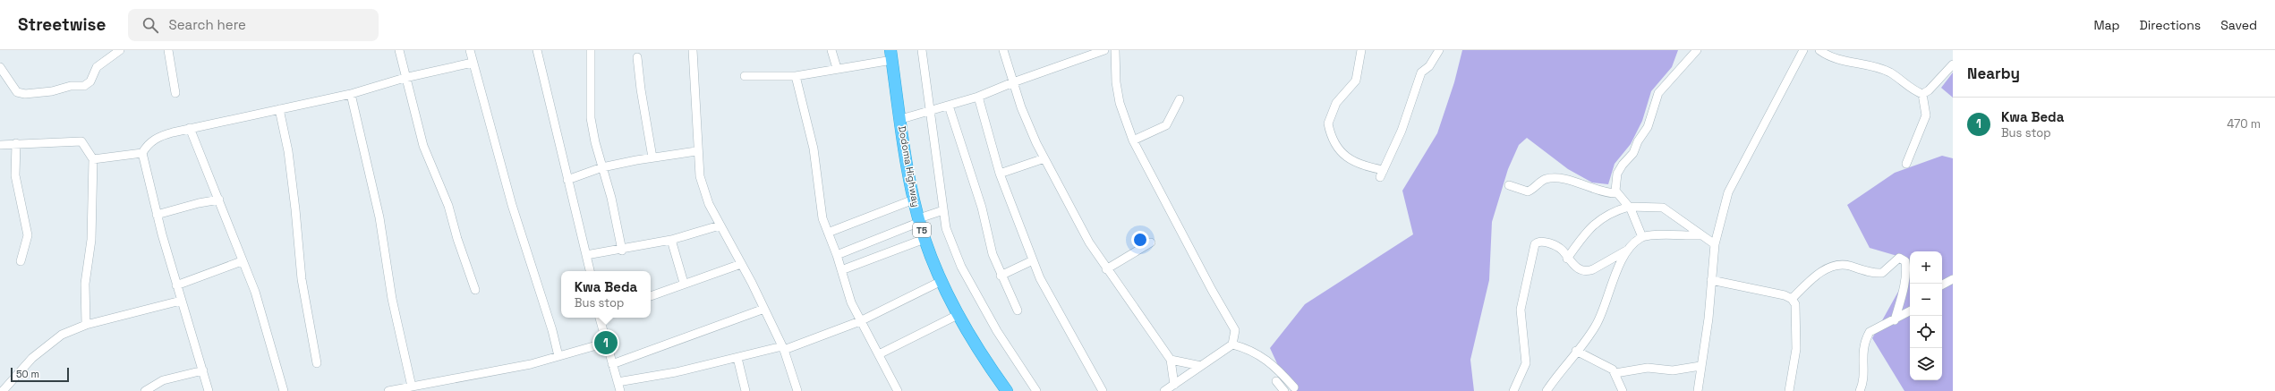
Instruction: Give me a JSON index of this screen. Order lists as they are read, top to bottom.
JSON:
{
  "streets": {
    "highway": ["Dodoma Highway", "T5"]
  },
  "scale_bar": "50 m",
  "page": {
    "header": "Streetwise",
    "search": "Search here",
    "nav": ["Map", "Directions", "Saved"],
    "heading": "Nearby",
    "list": [
      {
        "mark": "1",
        "name": "Kwa Beda",
        "note": "Bus stop",
        "value": "470 m"
      }
    ],
    "map_buttons": ["+", "−"],
    "popup": ["Kwa Beda", "Bus stop"],
    "pins": "1",
    "scale": "50 m"
  }
}
